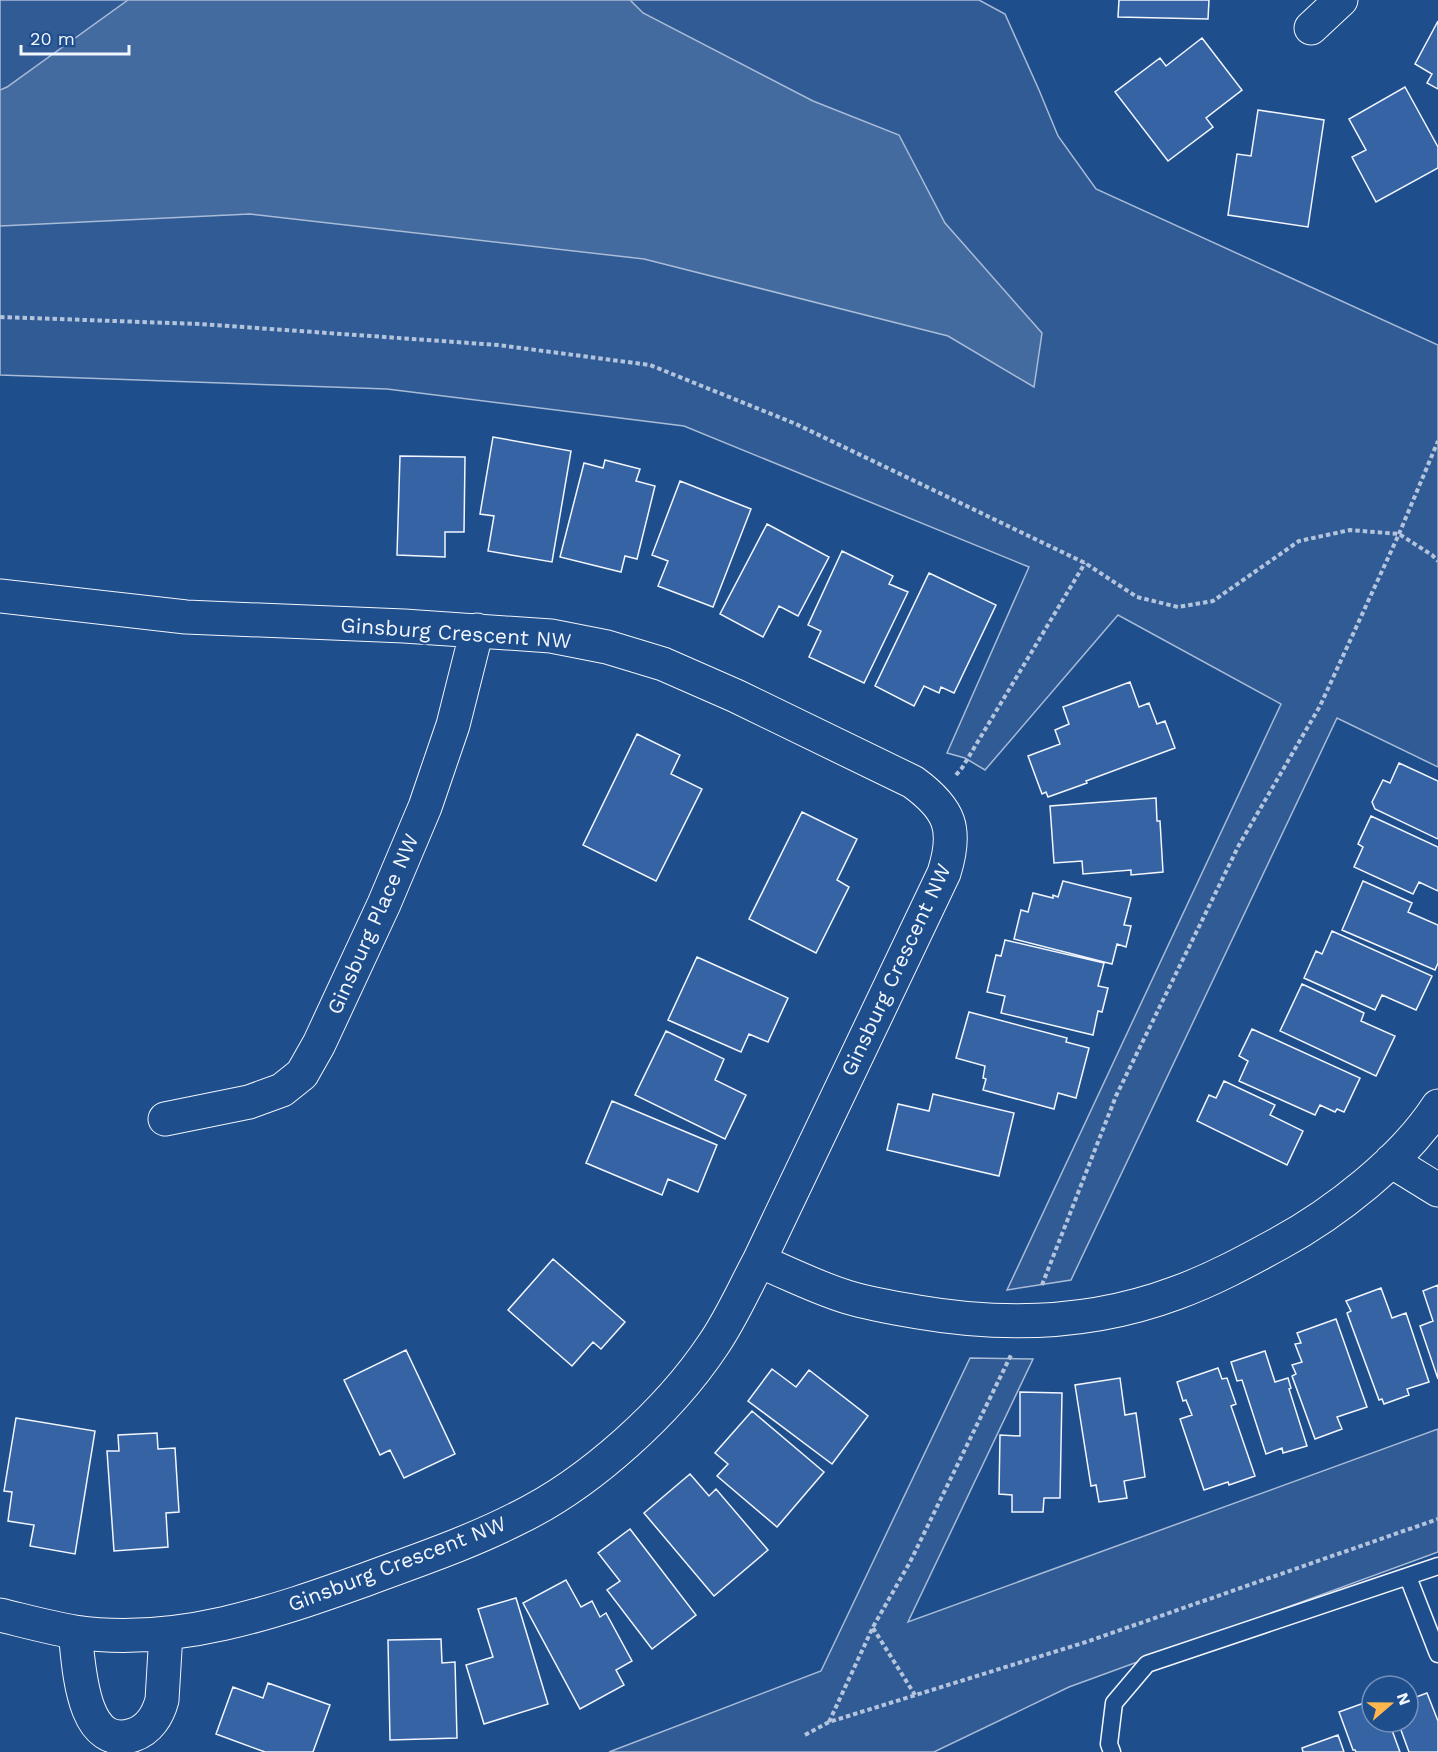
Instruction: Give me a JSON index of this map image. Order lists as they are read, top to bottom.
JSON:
{
  "streets": {
    "street": ["Ginsburg Crescent NW", "Ginsburg Place NW"]
  },
  "crossings": [
    ["Ginsburg Crescent NW", "Ginsburg Place NW"]
  ],
  "scale_bar": "20 m",
  "north": "right"
}
